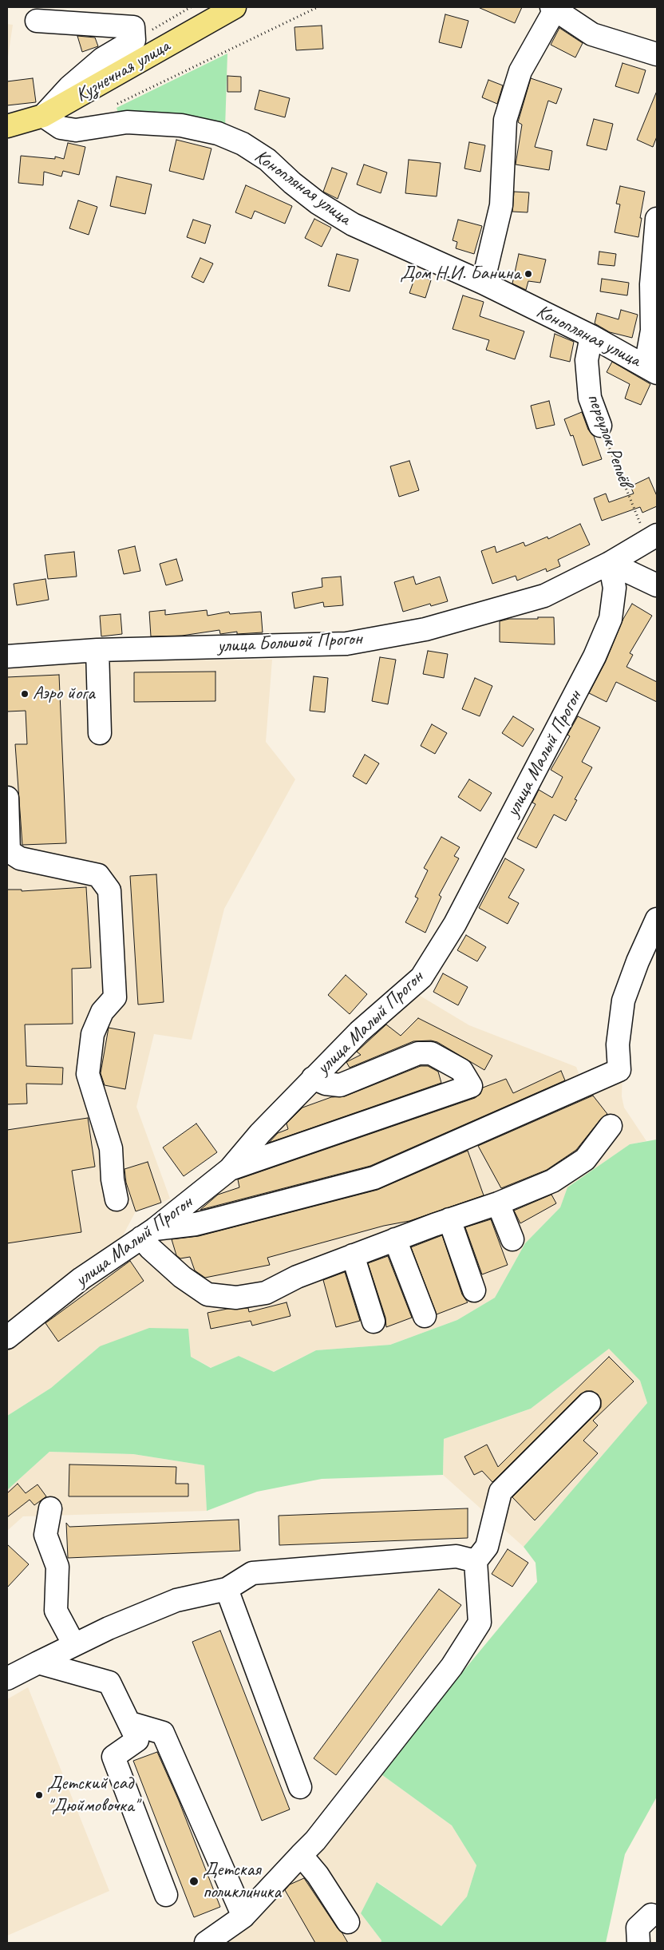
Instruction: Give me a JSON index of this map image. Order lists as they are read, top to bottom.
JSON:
{
  "streets": {
    "main road": ["Кузнечная улица"],
    "street": [
      "Конопляная улица",
      "переулок Репьёв",
      "улица Большой Прогон",
      "улица Малый Прогон"
    ]
  },
  "crossings": [
    ["Кузнечная улица", "Конопляная улица"],
    ["Конопляная улица", "переулок Репьёв"],
    ["переулок Репьёв", "улица Большой Прогон"],
    ["улица Большой Прогон", "улица Малый Прогон"]
  ],
  "places": [
    "Дом Н.И. Банина",
    "Аэро йога",
    "Детский сад \"Дюймовочка\"",
    "Детская поликлиника"
  ]
}
